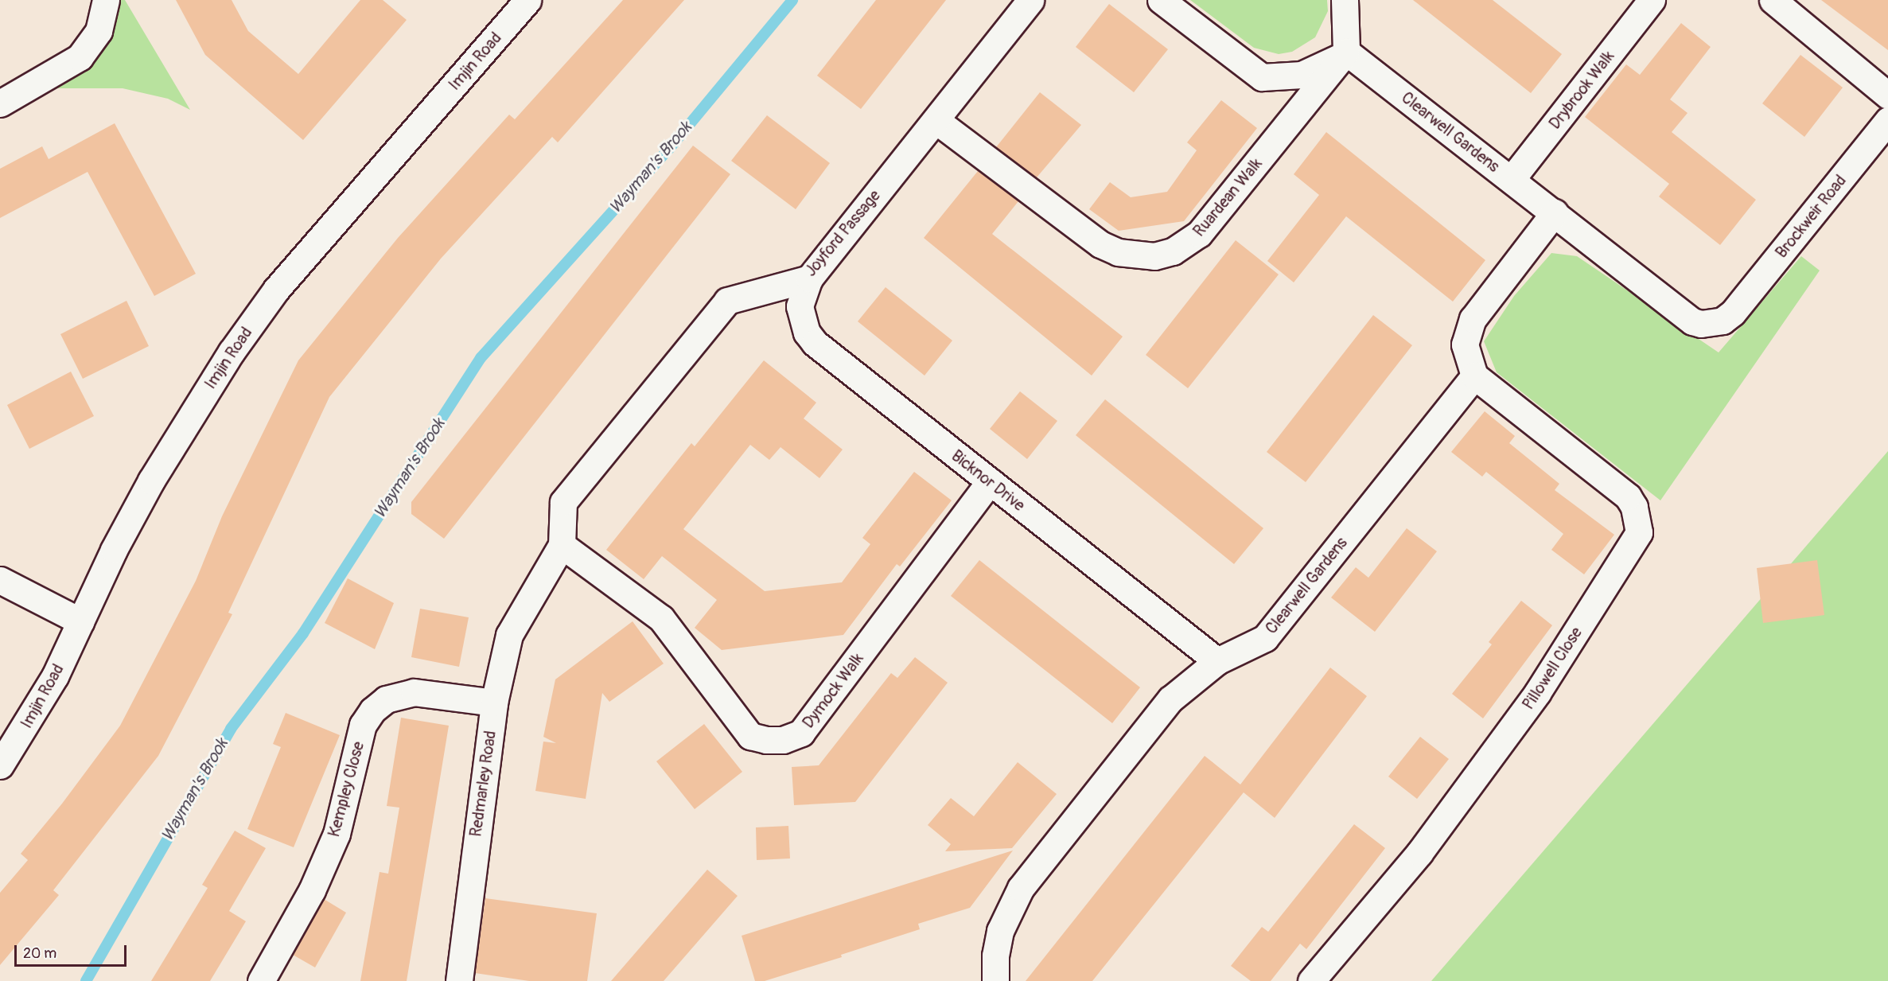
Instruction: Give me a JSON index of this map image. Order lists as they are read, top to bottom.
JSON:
{
  "streets": {
    "street": [
      "Imjin Road",
      "Drybrook Walk",
      "Clearwell Gardens",
      "Ruardean Walk",
      "Brockweir Road",
      "Joyford Passage",
      "Bicknor Drive",
      "Pillowell Close",
      "Dymock Walk",
      "Redmarley Road",
      "Kempley Close"
    ]
  },
  "crossings": [
    ["Drybrook Walk", "Clearwell Gardens"],
    ["Clearwell Gardens", "Ruardean Walk"],
    ["Clearwell Gardens", "Brockweir Road"],
    ["Clearwell Gardens", "Bicknor Drive"],
    ["Clearwell Gardens", "Pillowell Close"],
    ["Ruardean Walk", "Joyford Passage"],
    ["Joyford Passage", "Bicknor Drive"],
    ["Joyford Passage", "Dymock Walk"],
    ["Joyford Passage", "Redmarley Road"],
    ["Bicknor Drive", "Dymock Walk"],
    ["Dymock Walk", "Redmarley Road"],
    ["Redmarley Road", "Kempley Close"]
  ],
  "water": ["Wayman's Brook"],
  "scale_bar": "20 m"
}
